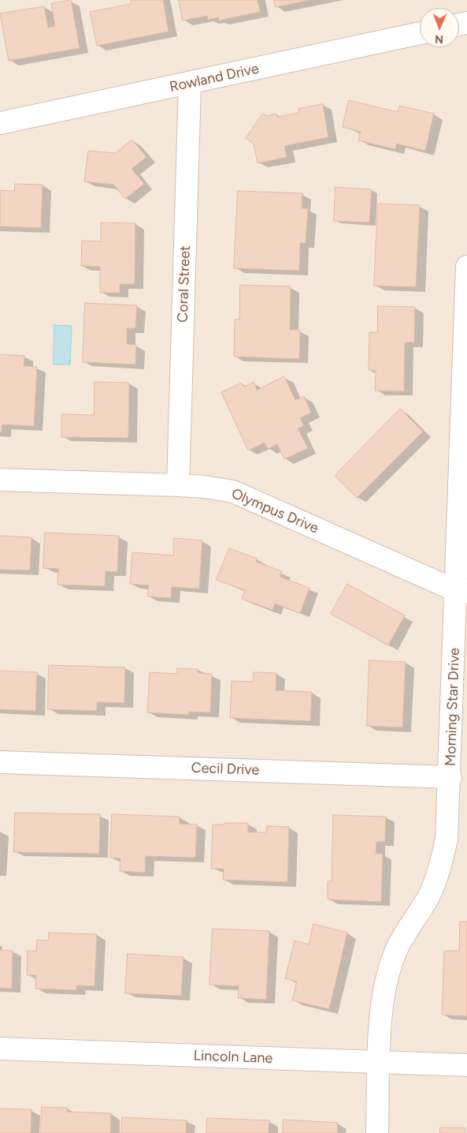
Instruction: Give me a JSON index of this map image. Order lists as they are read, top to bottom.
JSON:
{
  "streets": {
    "street": [
      "Rowland Drive",
      "Coral Street",
      "Olympus Drive",
      "Morning Star Drive",
      "Cecil Drive",
      "Lincoln Lane"
    ]
  },
  "crossings": [
    ["Rowland Drive", "Coral Street"],
    ["Coral Street", "Olympus Drive"],
    ["Olympus Drive", "Morning Star Drive"],
    ["Morning Star Drive", "Cecil Drive"],
    ["Morning Star Drive", "Lincoln Lane"]
  ],
  "north": "bottom"
}
